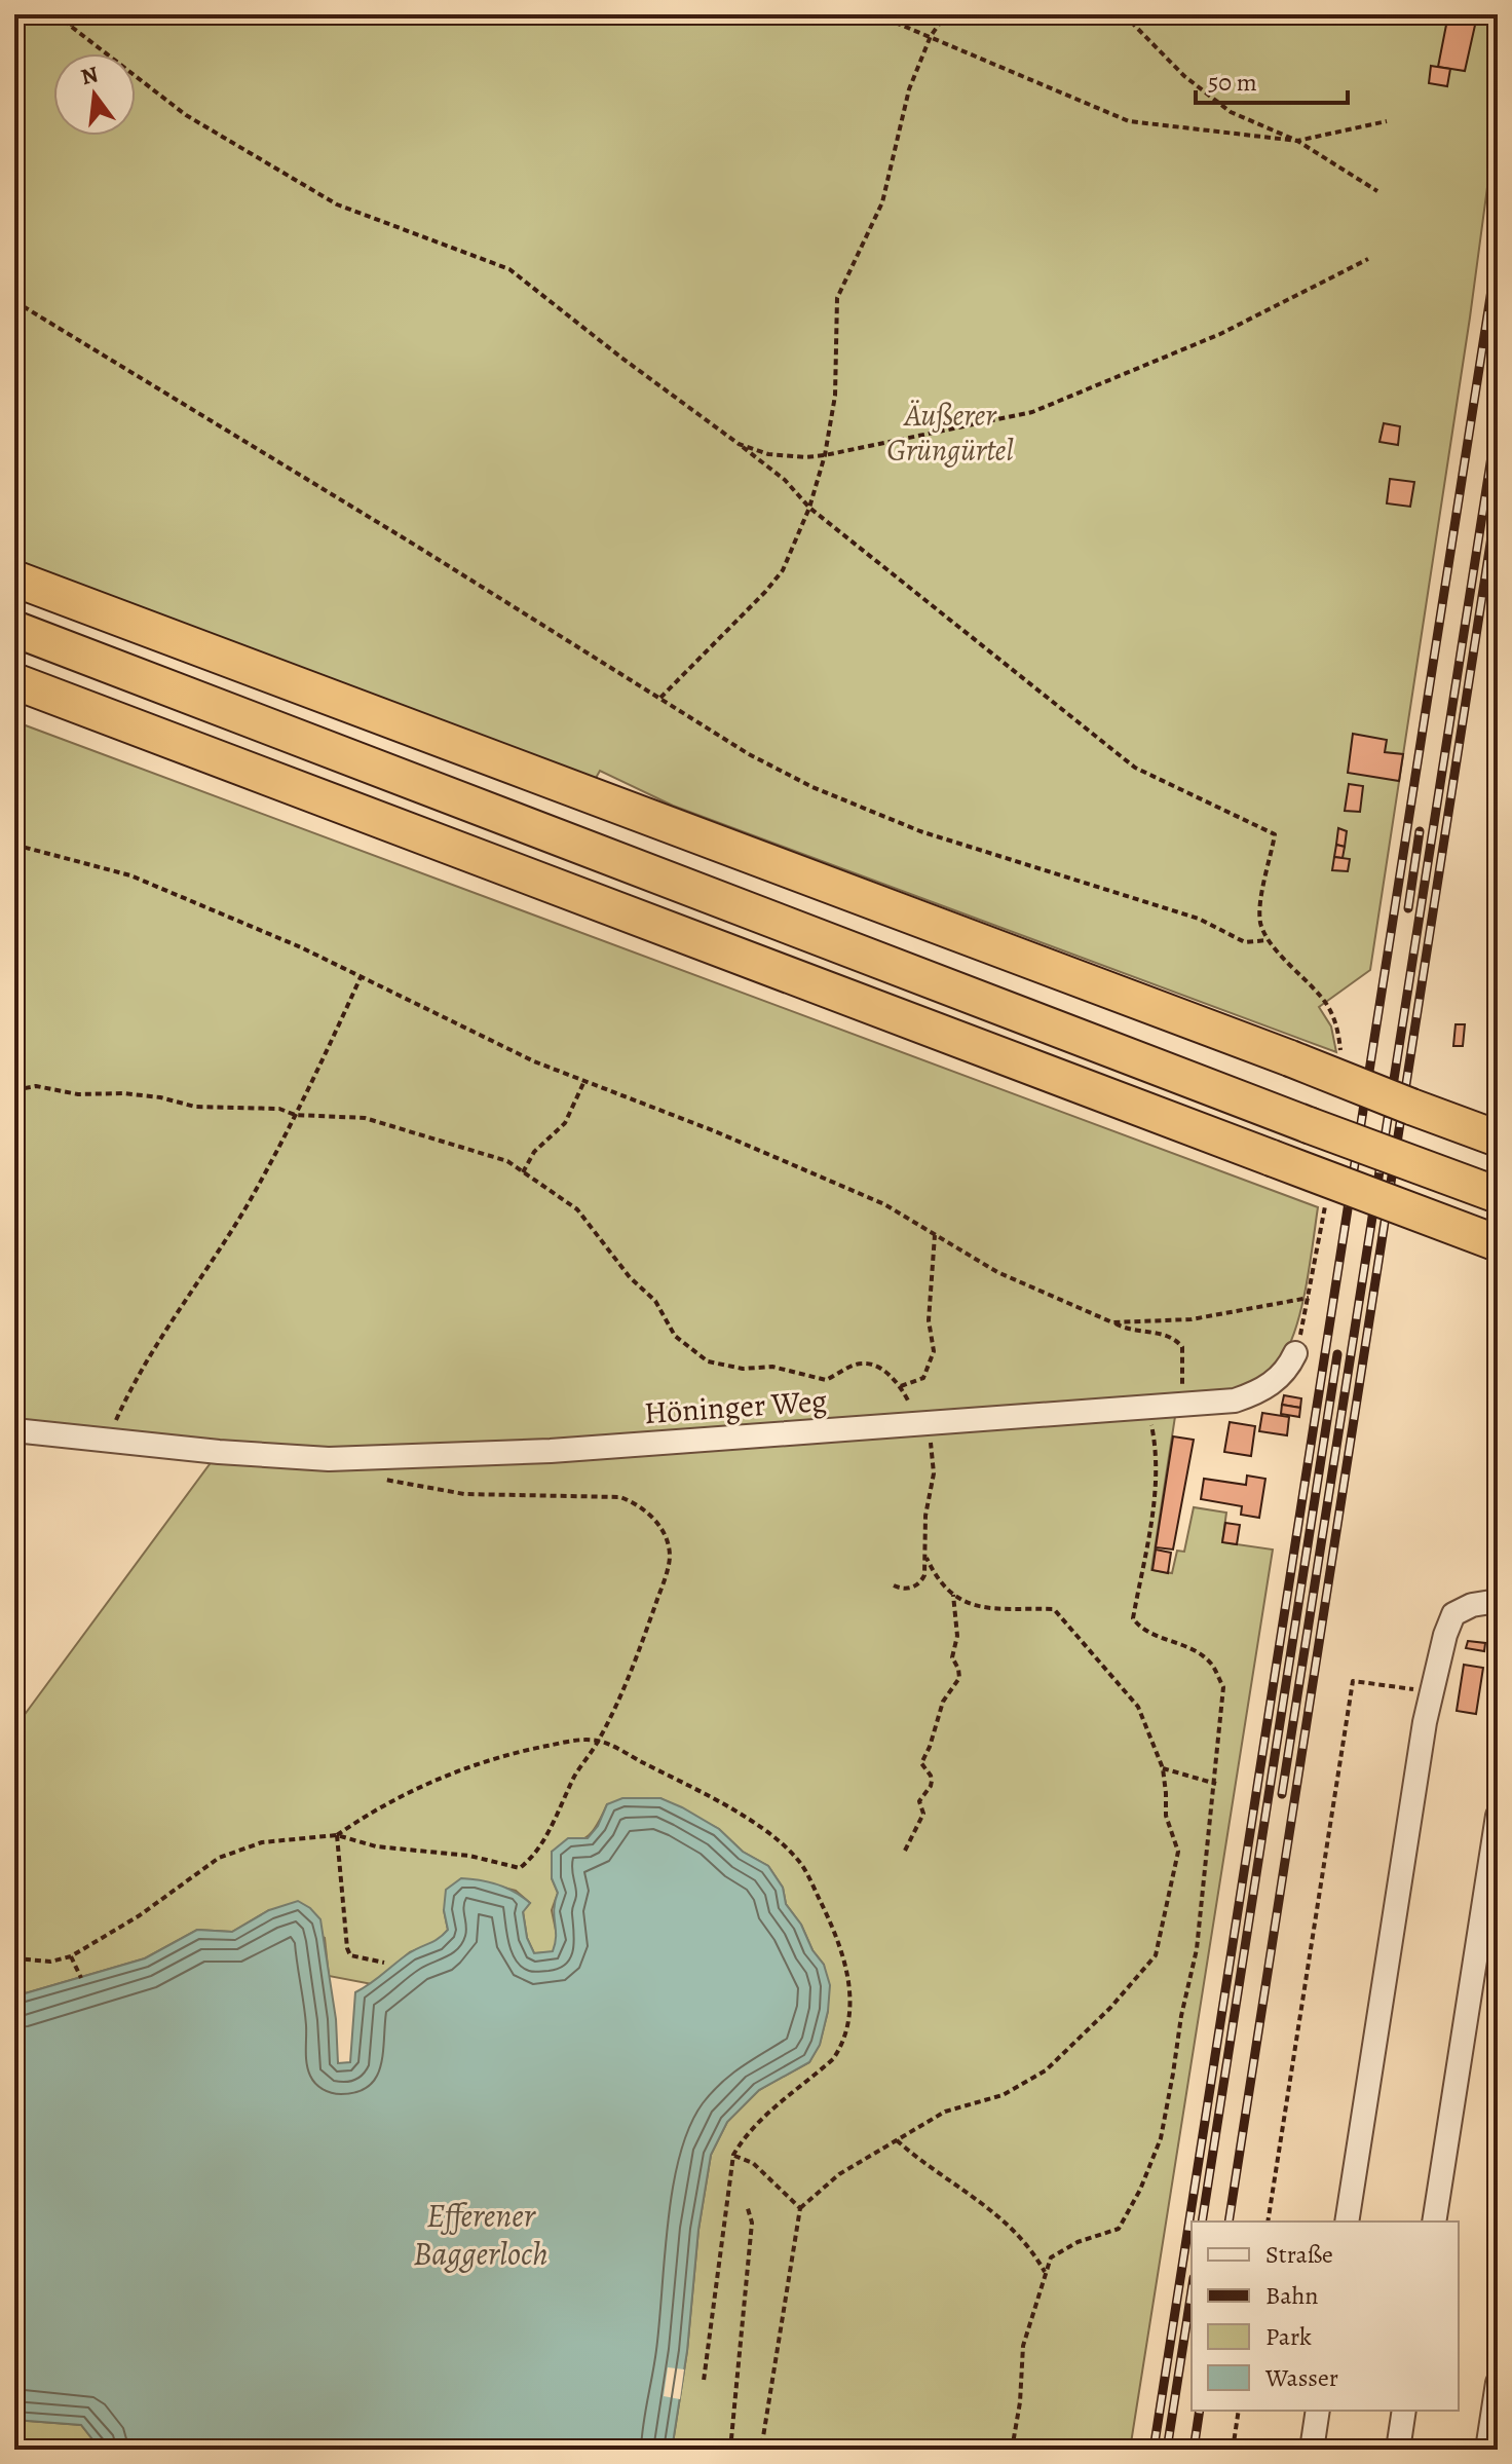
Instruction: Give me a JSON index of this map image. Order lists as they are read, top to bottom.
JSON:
{
  "streets": {
    "street": ["Höninger Weg"]
  },
  "water": ["Efferener Baggerloch"],
  "parks": ["Äußerer Grüngürtel"],
  "legend": [
    "Straße",
    "Bahn",
    "Park",
    "Wasser"
  ],
  "scale_bar": "50 m",
  "north": "top"
}
